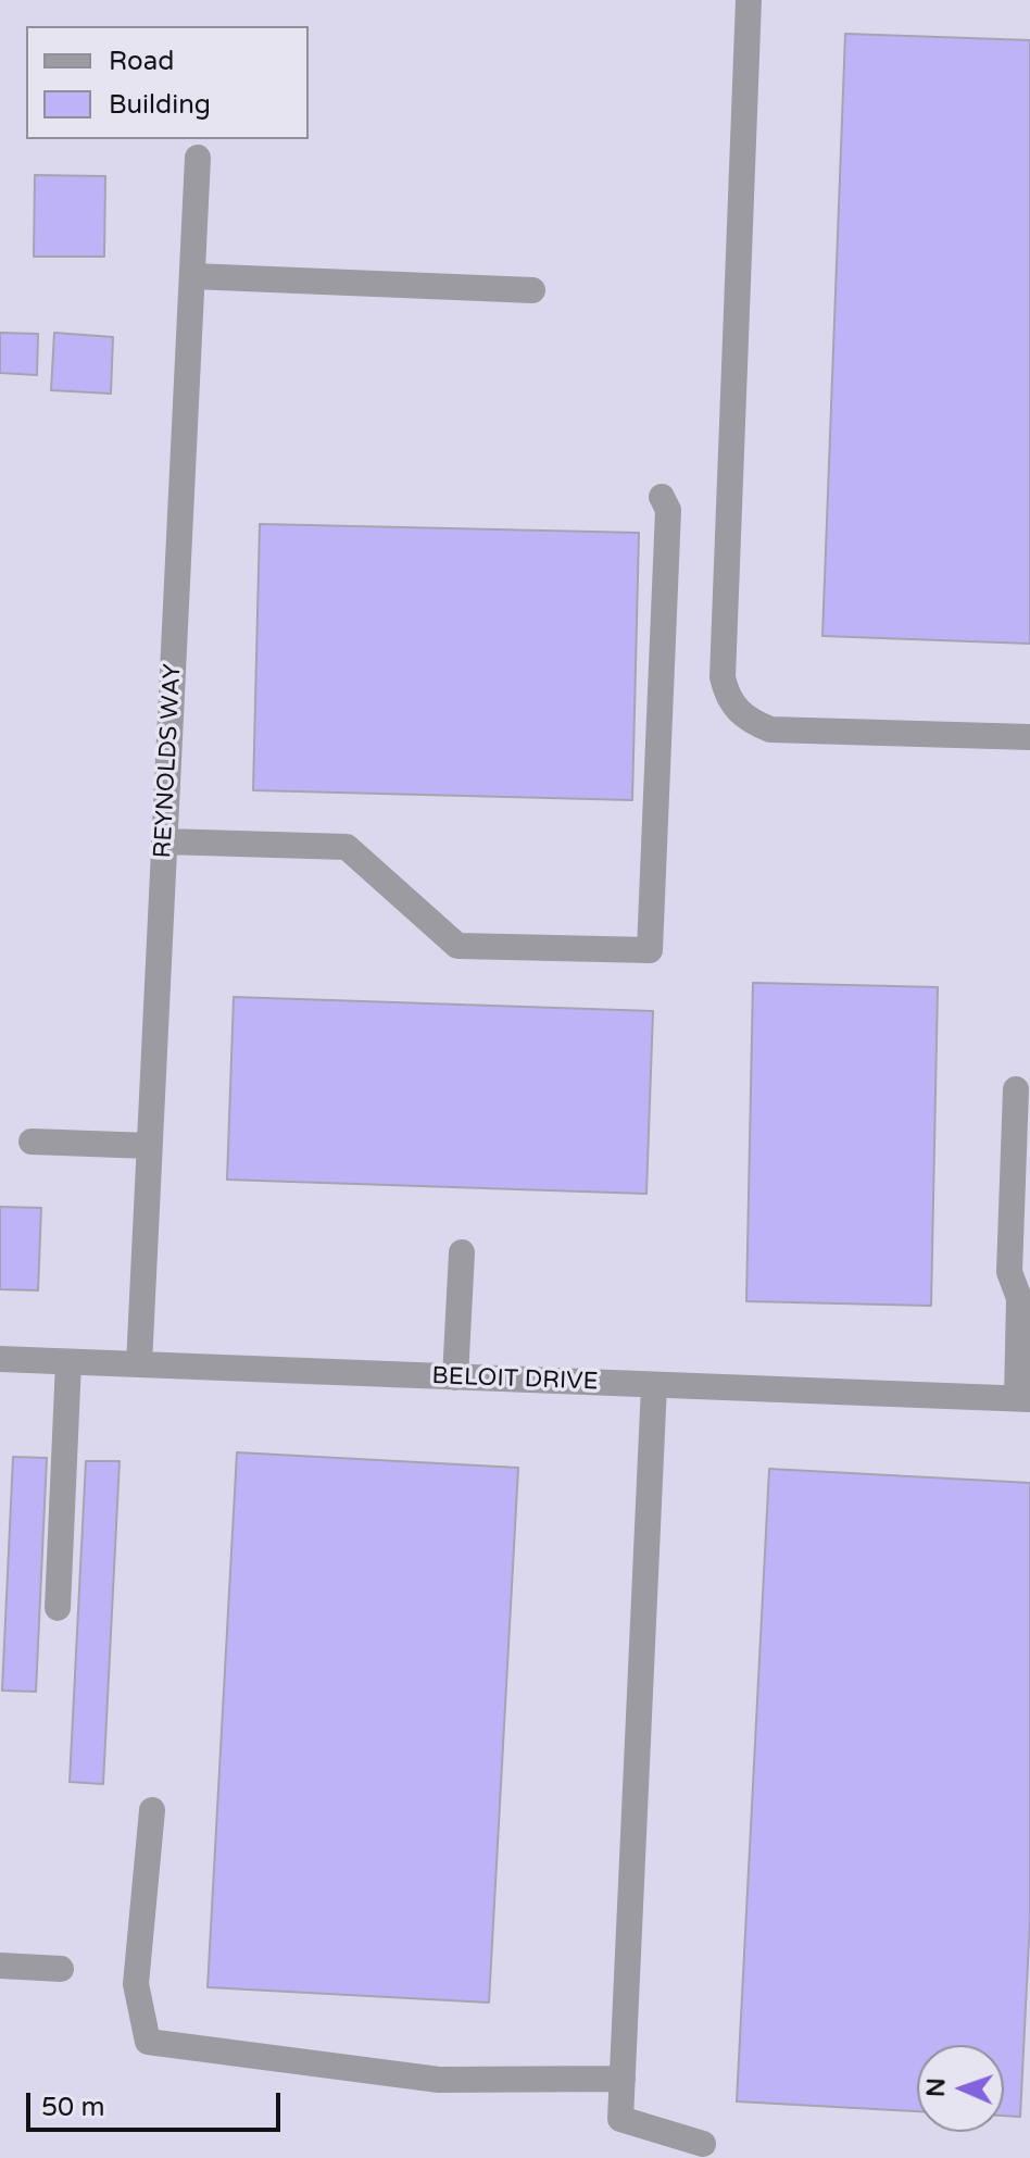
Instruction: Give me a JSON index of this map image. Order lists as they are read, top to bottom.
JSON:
{
  "streets": {
    "street": ["REYNOLDS WAY", "BELOIT DRIVE"]
  },
  "crossings": [
    ["REYNOLDS WAY", "BELOIT DRIVE"]
  ],
  "legend": ["Road", "Building"],
  "scale_bar": "50 m",
  "north": "left"
}
